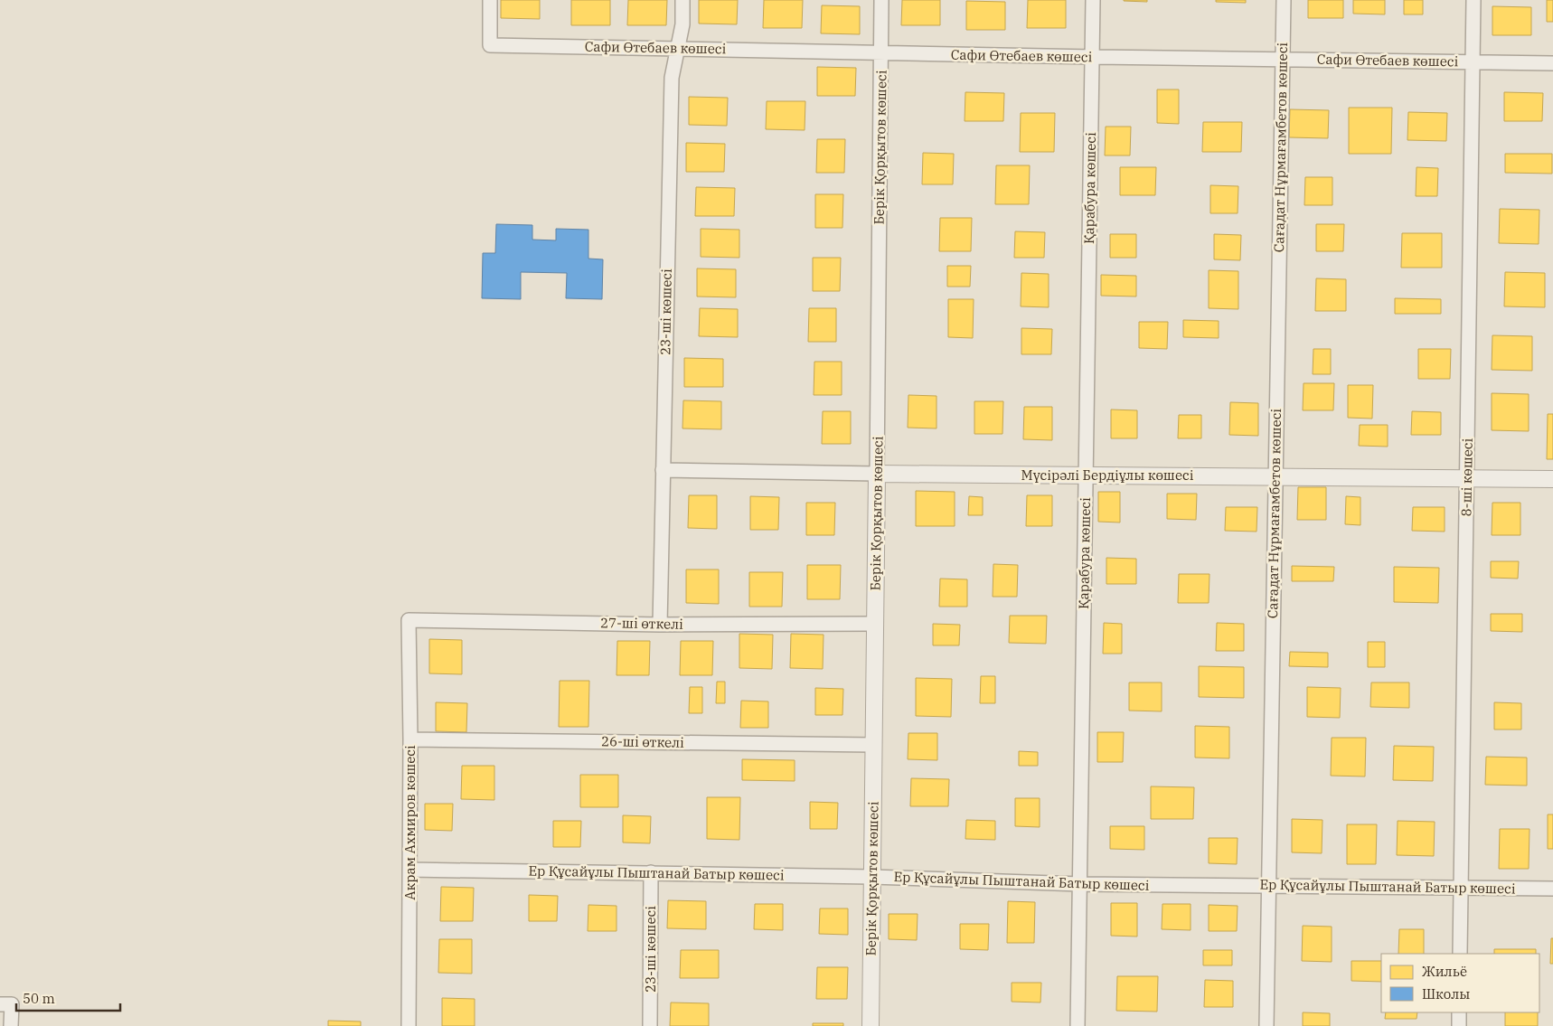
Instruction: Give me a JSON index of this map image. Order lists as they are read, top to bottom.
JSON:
{
  "streets": {
    "street": [
      "Сафи Өтебаев көшесі",
      "Берік Қорқытов көшесі",
      "Сағадат Нұрмағамбетов көшесі",
      "Қарабура көшесі",
      "23-шi көшесi",
      "Мүсірәлі Бердіұлы көшесі",
      "8-шi көшесi",
      "27-ші өткелі",
      "26-ші өткелі",
      "Акрам Ахмиров көшесі",
      "Ер Құсайұлы Пыштанай Батыр көшесі"
    ]
  },
  "crossings": [
    ["Сафи Өтебаев көшесі", "Берік Қорқытов көшесі"],
    ["Сафи Өтебаев көшесі", "Сағадат Нұрмағамбетов көшесі"],
    ["Сафи Өтебаев көшесі", "Қарабура көшесі"],
    ["Сафи Өтебаев көшесі", "23-шi көшесi"],
    ["Сафи Өтебаев көшесі", "8-шi көшесi"],
    ["Берік Қорқытов көшесі", "Мүсірәлі Бердіұлы көшесі"],
    ["Берік Қорқытов көшесі", "27-ші өткелі"],
    ["Берік Қорқытов көшесі", "26-ші өткелі"],
    ["Берік Қорқытов көшесі", "Ер Құсайұлы Пыштанай Батыр көшесі"],
    ["Сағадат Нұрмағамбетов көшесі", "Мүсірәлі Бердіұлы көшесі"],
    ["Сағадат Нұрмағамбетов көшесі", "Ер Құсайұлы Пыштанай Батыр көшесі"],
    ["Қарабура көшесі", "Мүсірәлі Бердіұлы көшесі"],
    ["Қарабура көшесі", "Ер Құсайұлы Пыштанай Батыр көшесі"],
    ["23-шi көшесi", "Мүсірәлі Бердіұлы көшесі"],
    ["23-шi көшесi", "27-ші өткелі"],
    ["23-шi көшесi", "Ер Құсайұлы Пыштанай Батыр көшесі"],
    ["Мүсірәлі Бердіұлы көшесі", "8-шi көшесi"],
    ["8-шi көшесi", "Ер Құсайұлы Пыштанай Батыр көшесі"],
    ["27-ші өткелі", "Акрам Ахмиров көшесі"],
    ["26-ші өткелі", "Акрам Ахмиров көшесі"],
    ["Акрам Ахмиров көшесі", "Ер Құсайұлы Пыштанай Батыр көшесі"]
  ],
  "legend": ["Жильё", "Школы"],
  "scale_bar": "50 m"
}
